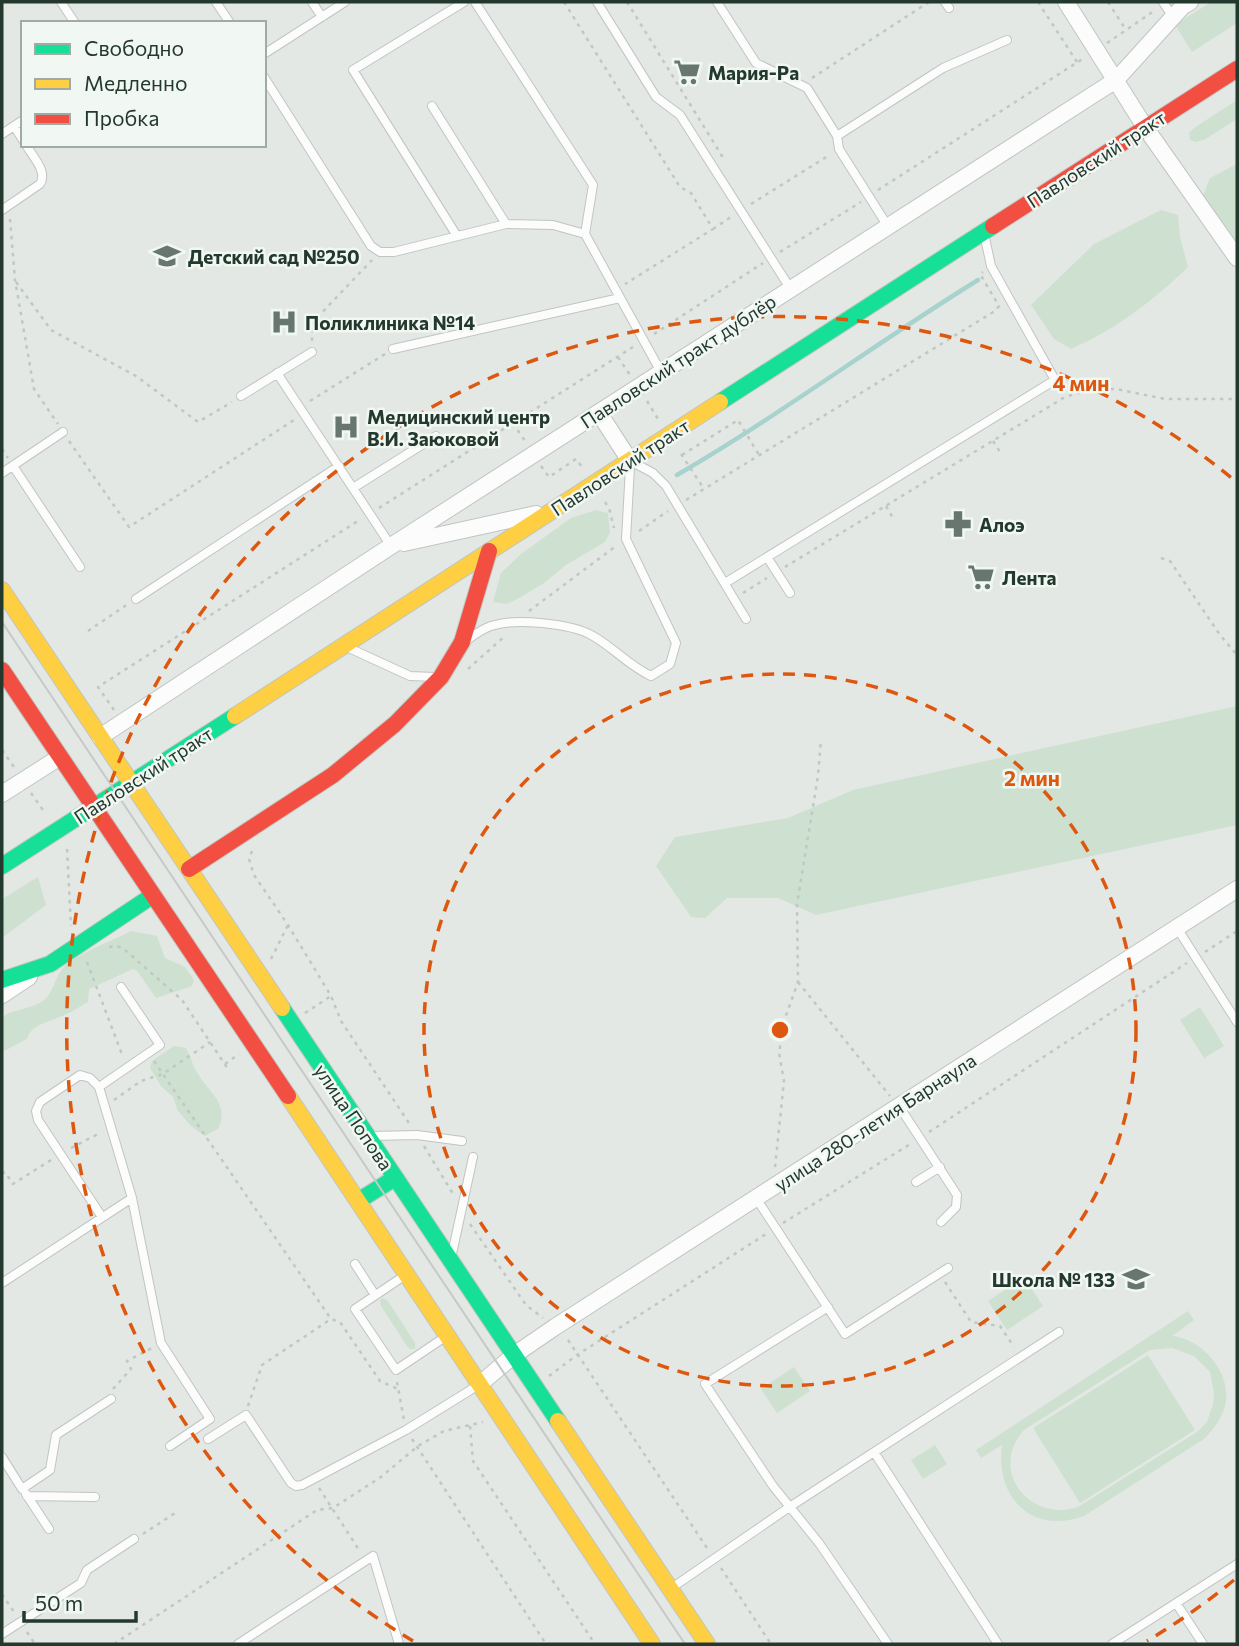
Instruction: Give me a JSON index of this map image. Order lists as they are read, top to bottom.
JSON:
{
  "streets": {
    "main road": ["Павловский тракт", "улица Попова"],
    "street": ["Павловский тракт дублёр", "улица 280-летия Барнаула"]
  },
  "crossings": [
    ["Павловский тракт", "улица Попова"],
    ["Павловский тракт дублёр", "улица Попова"],
    ["улица Попова", "улица 280-летия Барнаула"]
  ],
  "places": {
    "supermarket": ["Мария-Ра", "Лента"],
    "school or university": ["Детский сад №250", "Школа № 133"],
    "hospital": ["Поликлиника №14", "Медицинский центр В.И. Заюковой"],
    "pharmacy": ["Алоэ"]
  },
  "legend": ["Свободно", "Медленно", "Пробка"],
  "scale_bar": "50 m",
  "rings": ["4 мин", "2 мин"]
}
